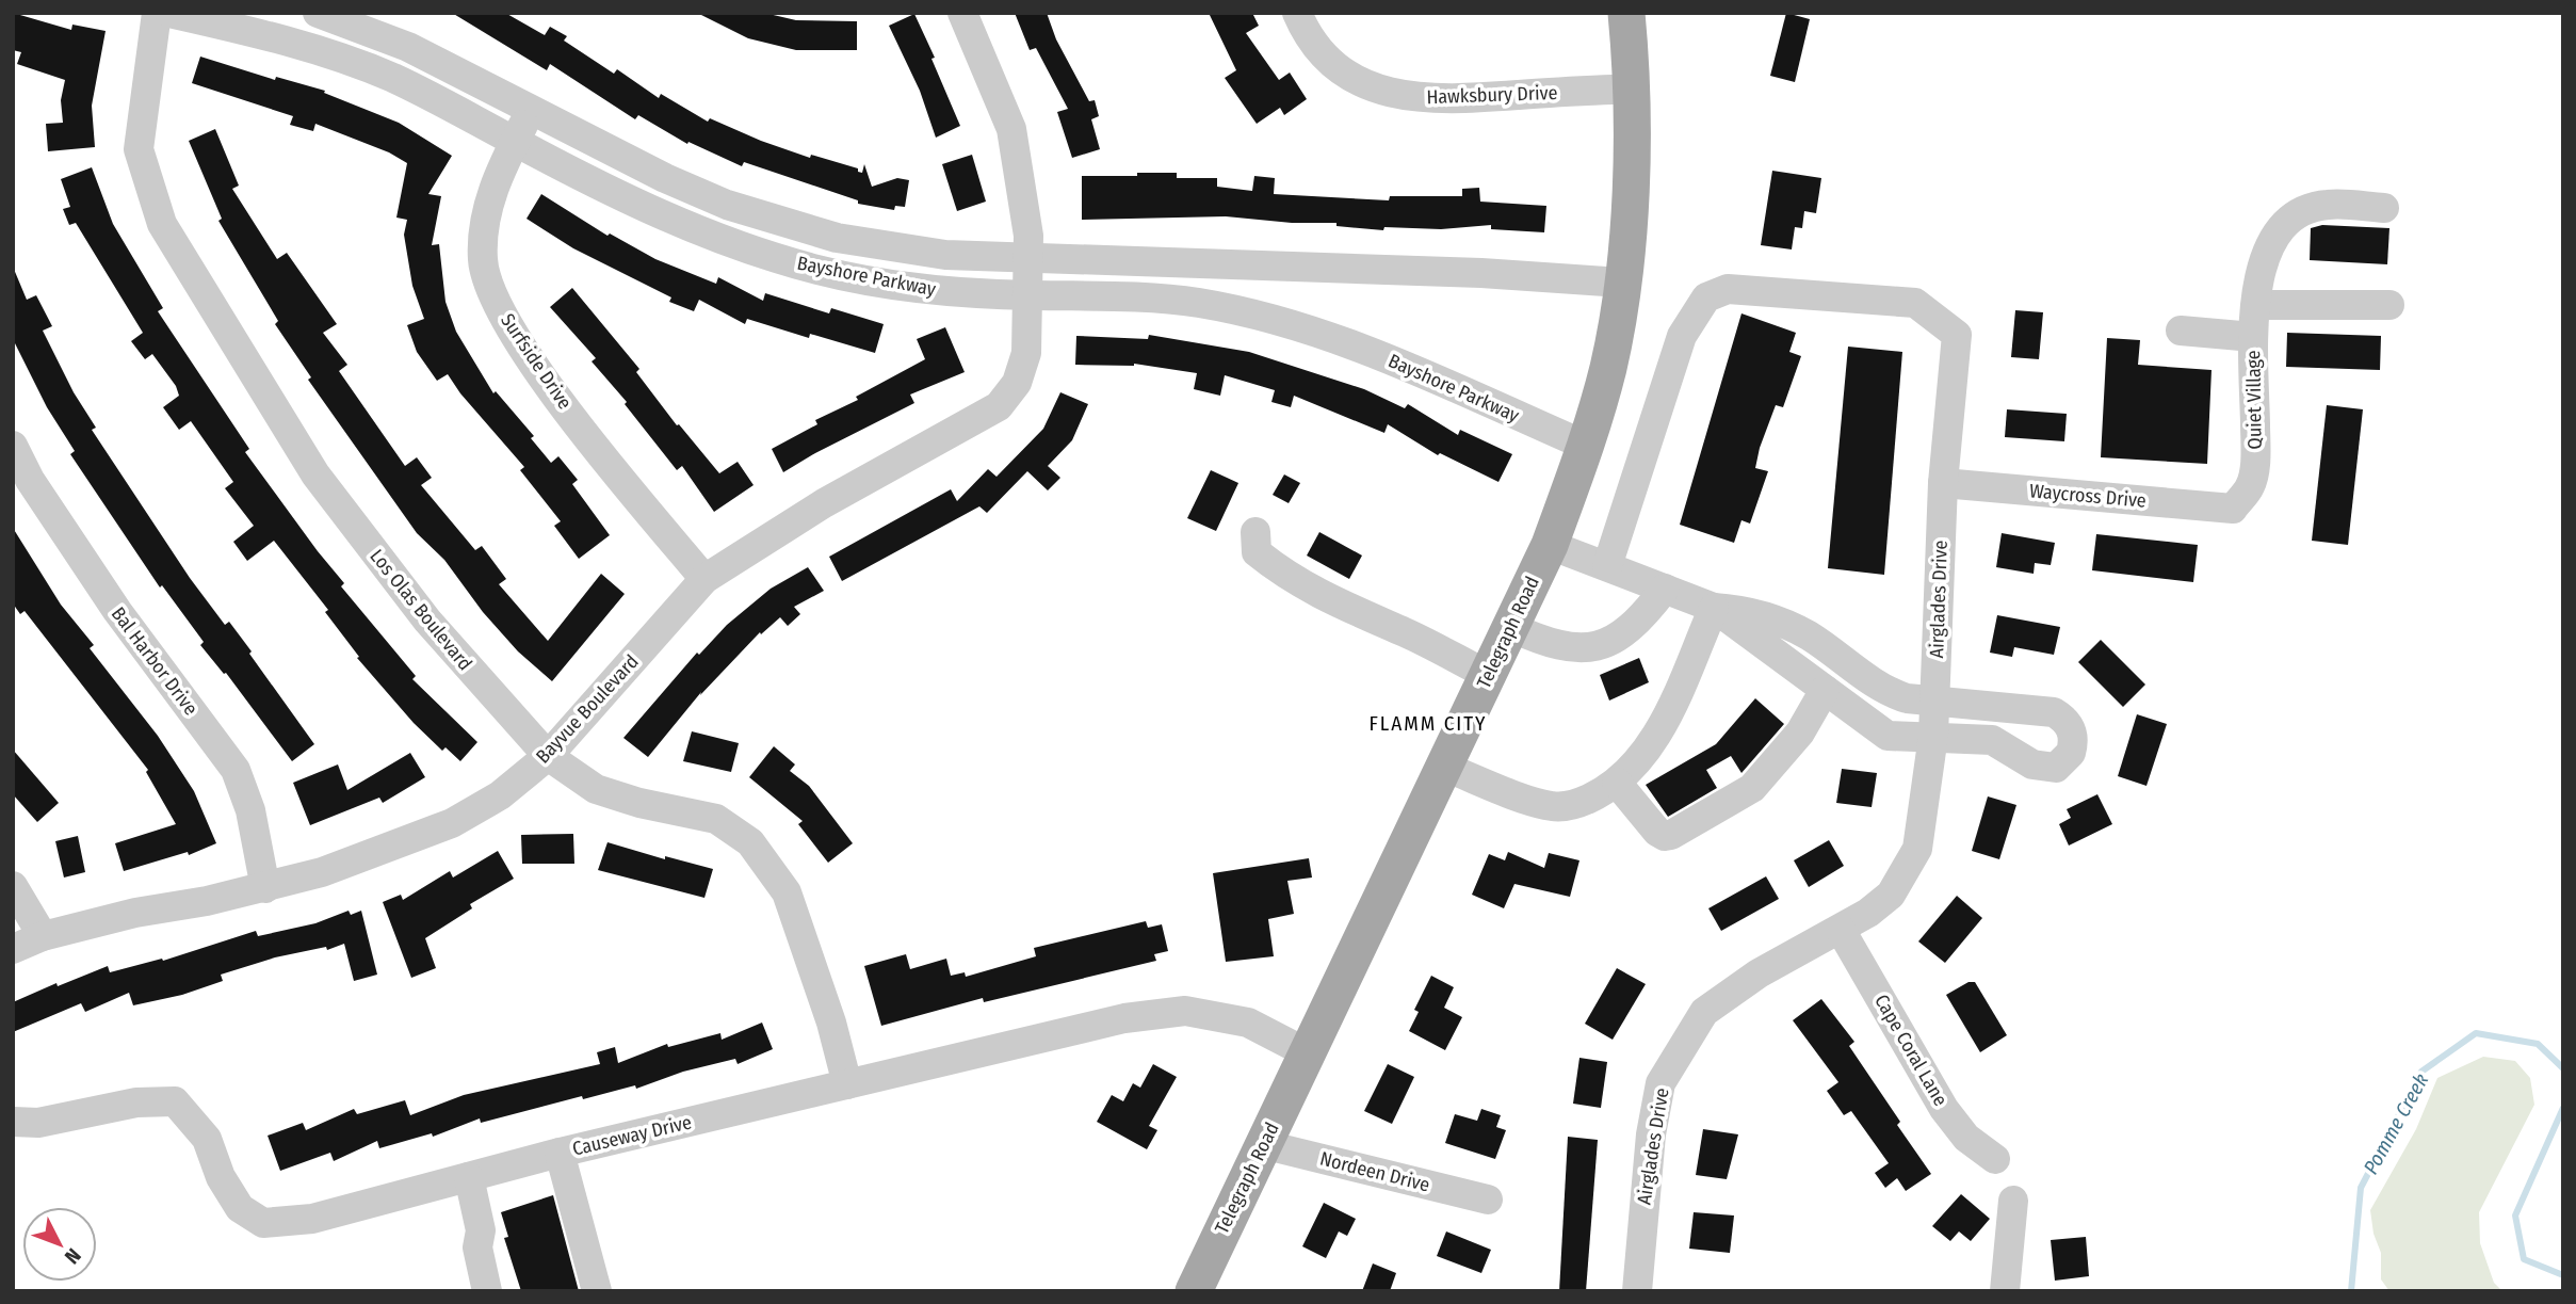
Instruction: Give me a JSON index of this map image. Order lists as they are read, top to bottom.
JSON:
{
  "streets": {
    "main road": ["Telegraph Road"],
    "street": [
      "Hawksbury Drive",
      "Bayshore Parkway",
      "Surfside Drive",
      "Quiet Village",
      "Waycross Drive",
      "Airglades Drive",
      "Los Olas Boulevard",
      "Bal Harbor Drive",
      "Bayvue Boulevard",
      "Cape Coral Lane",
      "Causeway Drive",
      "Nordeen Drive"
    ]
  },
  "crossings": [
    ["Hawksbury Drive", "Telegraph Road"],
    ["Bayshore Parkway", "Surfside Drive"],
    ["Bayshore Parkway", "Telegraph Road"],
    ["Bayshore Parkway", "Bayvue Boulevard"],
    ["Surfside Drive", "Bayvue Boulevard"],
    ["Quiet Village", "Waycross Drive"],
    ["Waycross Drive", "Airglades Drive"],
    ["Airglades Drive", "Cape Coral Lane"],
    ["Los Olas Boulevard", "Bayvue Boulevard"],
    ["Los Olas Boulevard", "Causeway Drive"],
    ["Telegraph Road", "Causeway Drive"],
    ["Telegraph Road", "Nordeen Drive"],
    ["Bal Harbor Drive", "Bayvue Boulevard"]
  ],
  "districts": ["FLAMM CITY"],
  "water": ["Pomme Creek"],
  "north": "bottom right"
}
